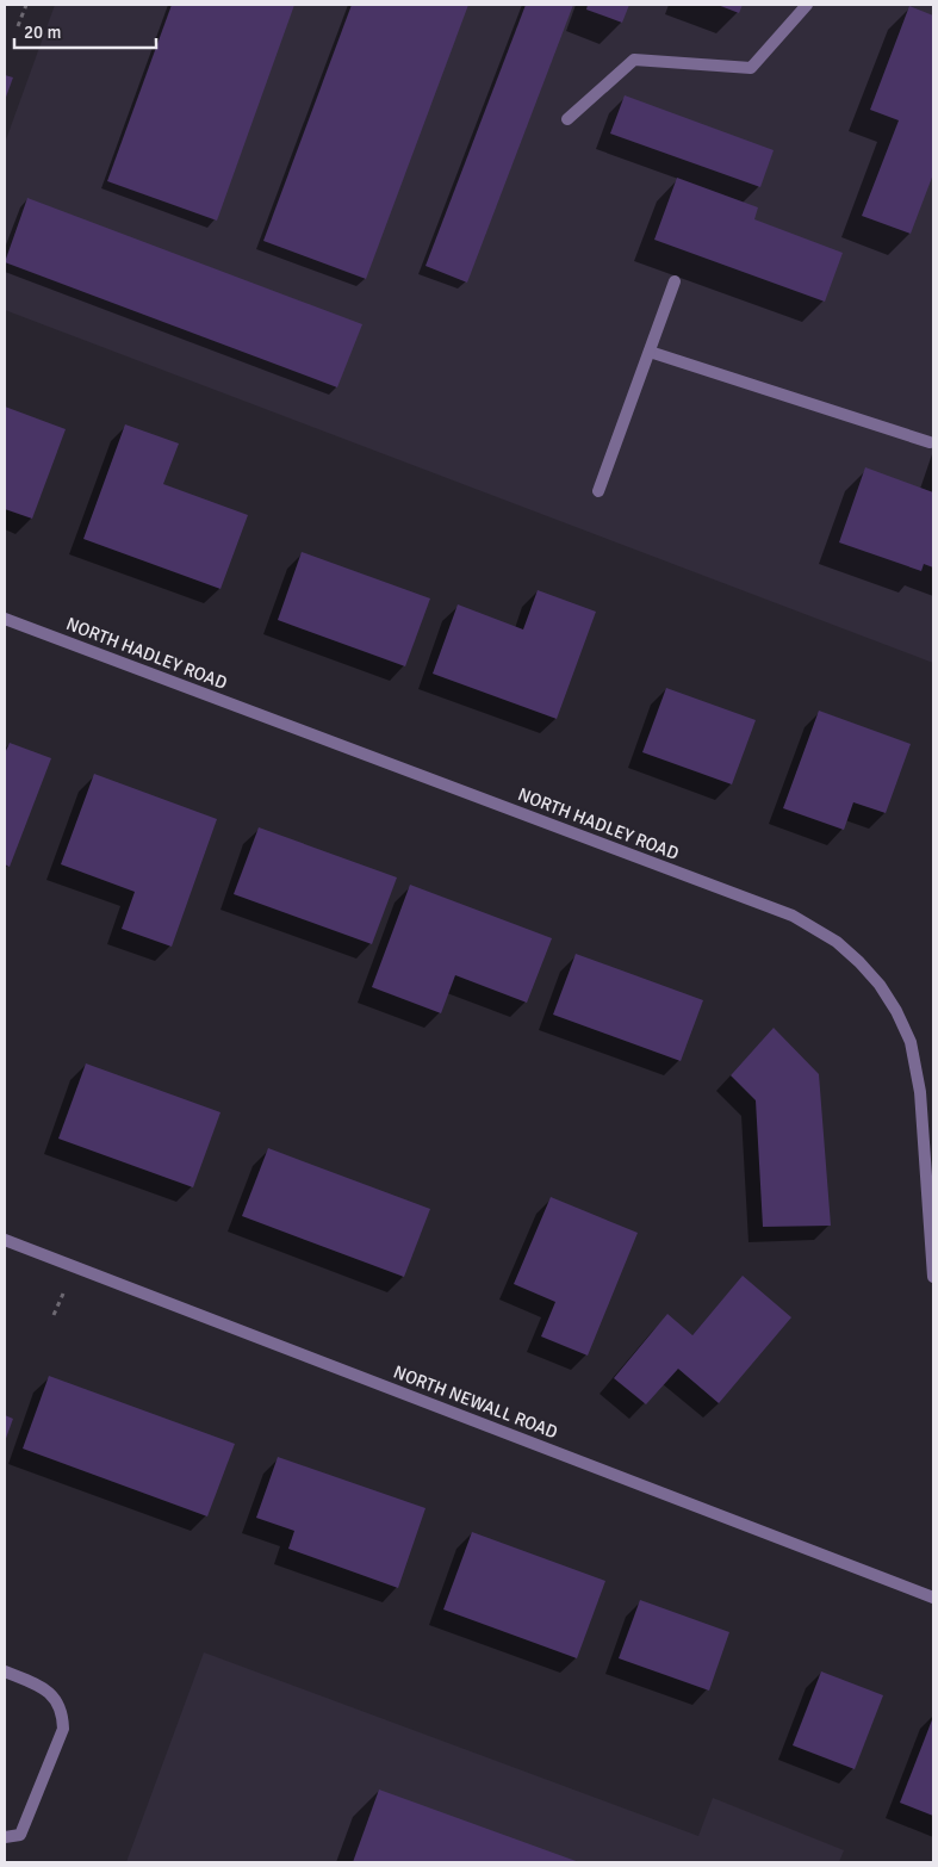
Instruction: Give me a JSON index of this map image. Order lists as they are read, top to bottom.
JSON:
{
  "streets": {
    "street": ["NORTH HADLEY ROAD", "NORTH NEWALL ROAD"]
  },
  "scale_bar": "20 m"
}
